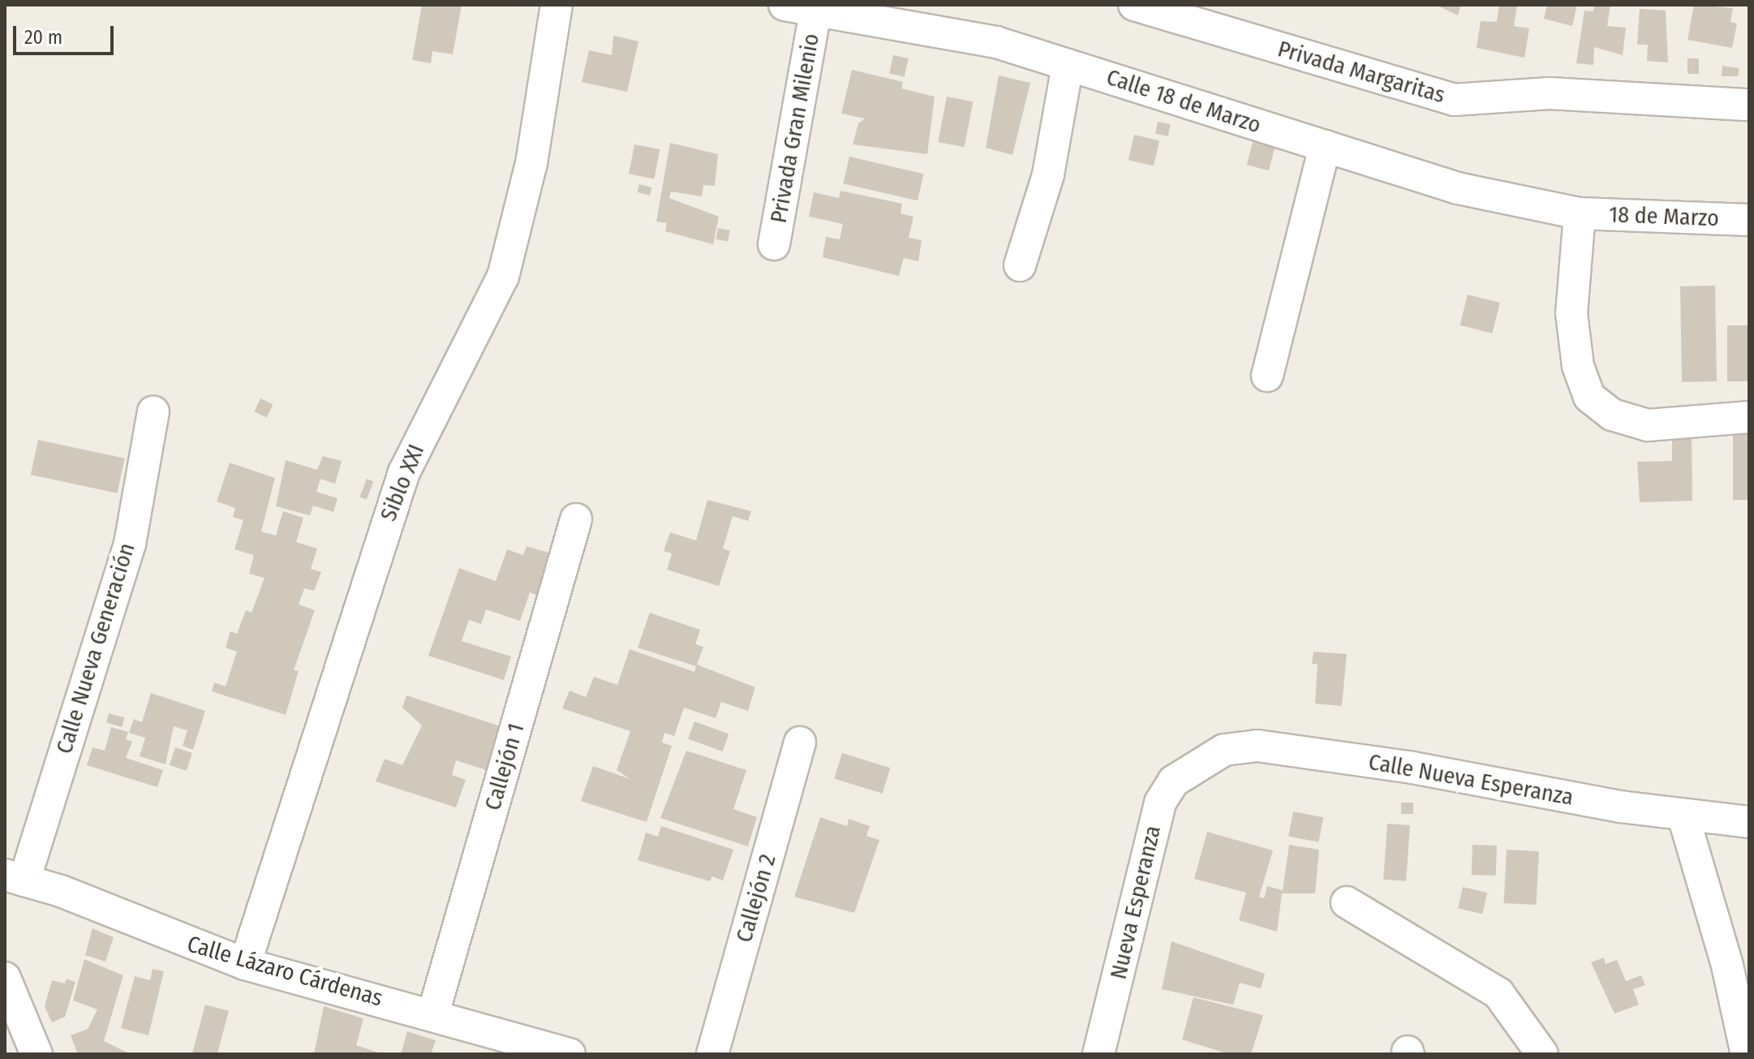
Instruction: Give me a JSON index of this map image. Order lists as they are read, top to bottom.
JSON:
{
  "streets": {
    "street": [
      "Privada Margaritas",
      "Calle 18 de Marzo",
      "Privada Gran Milenio",
      "18 de Marzo",
      "Siblo XXI",
      "Calle Nueva Generación",
      "Callejón 1",
      "Calle Nueva Esperanza",
      "Callejón 2",
      "Nueva Esperanza",
      "Calle Lázaro Cárdenas"
    ]
  },
  "crossings": [
    ["Calle 18 de Marzo", "Privada Gran Milenio"],
    ["Calle 18 de Marzo", "18 de Marzo"],
    ["Siblo XXI", "Calle Lázaro Cárdenas"],
    ["Calle Nueva Generación", "Calle Lázaro Cárdenas"],
    ["Callejón 1", "Calle Lázaro Cárdenas"],
    ["Calle Nueva Esperanza", "Nueva Esperanza"]
  ],
  "scale_bar": "20 m"
}
